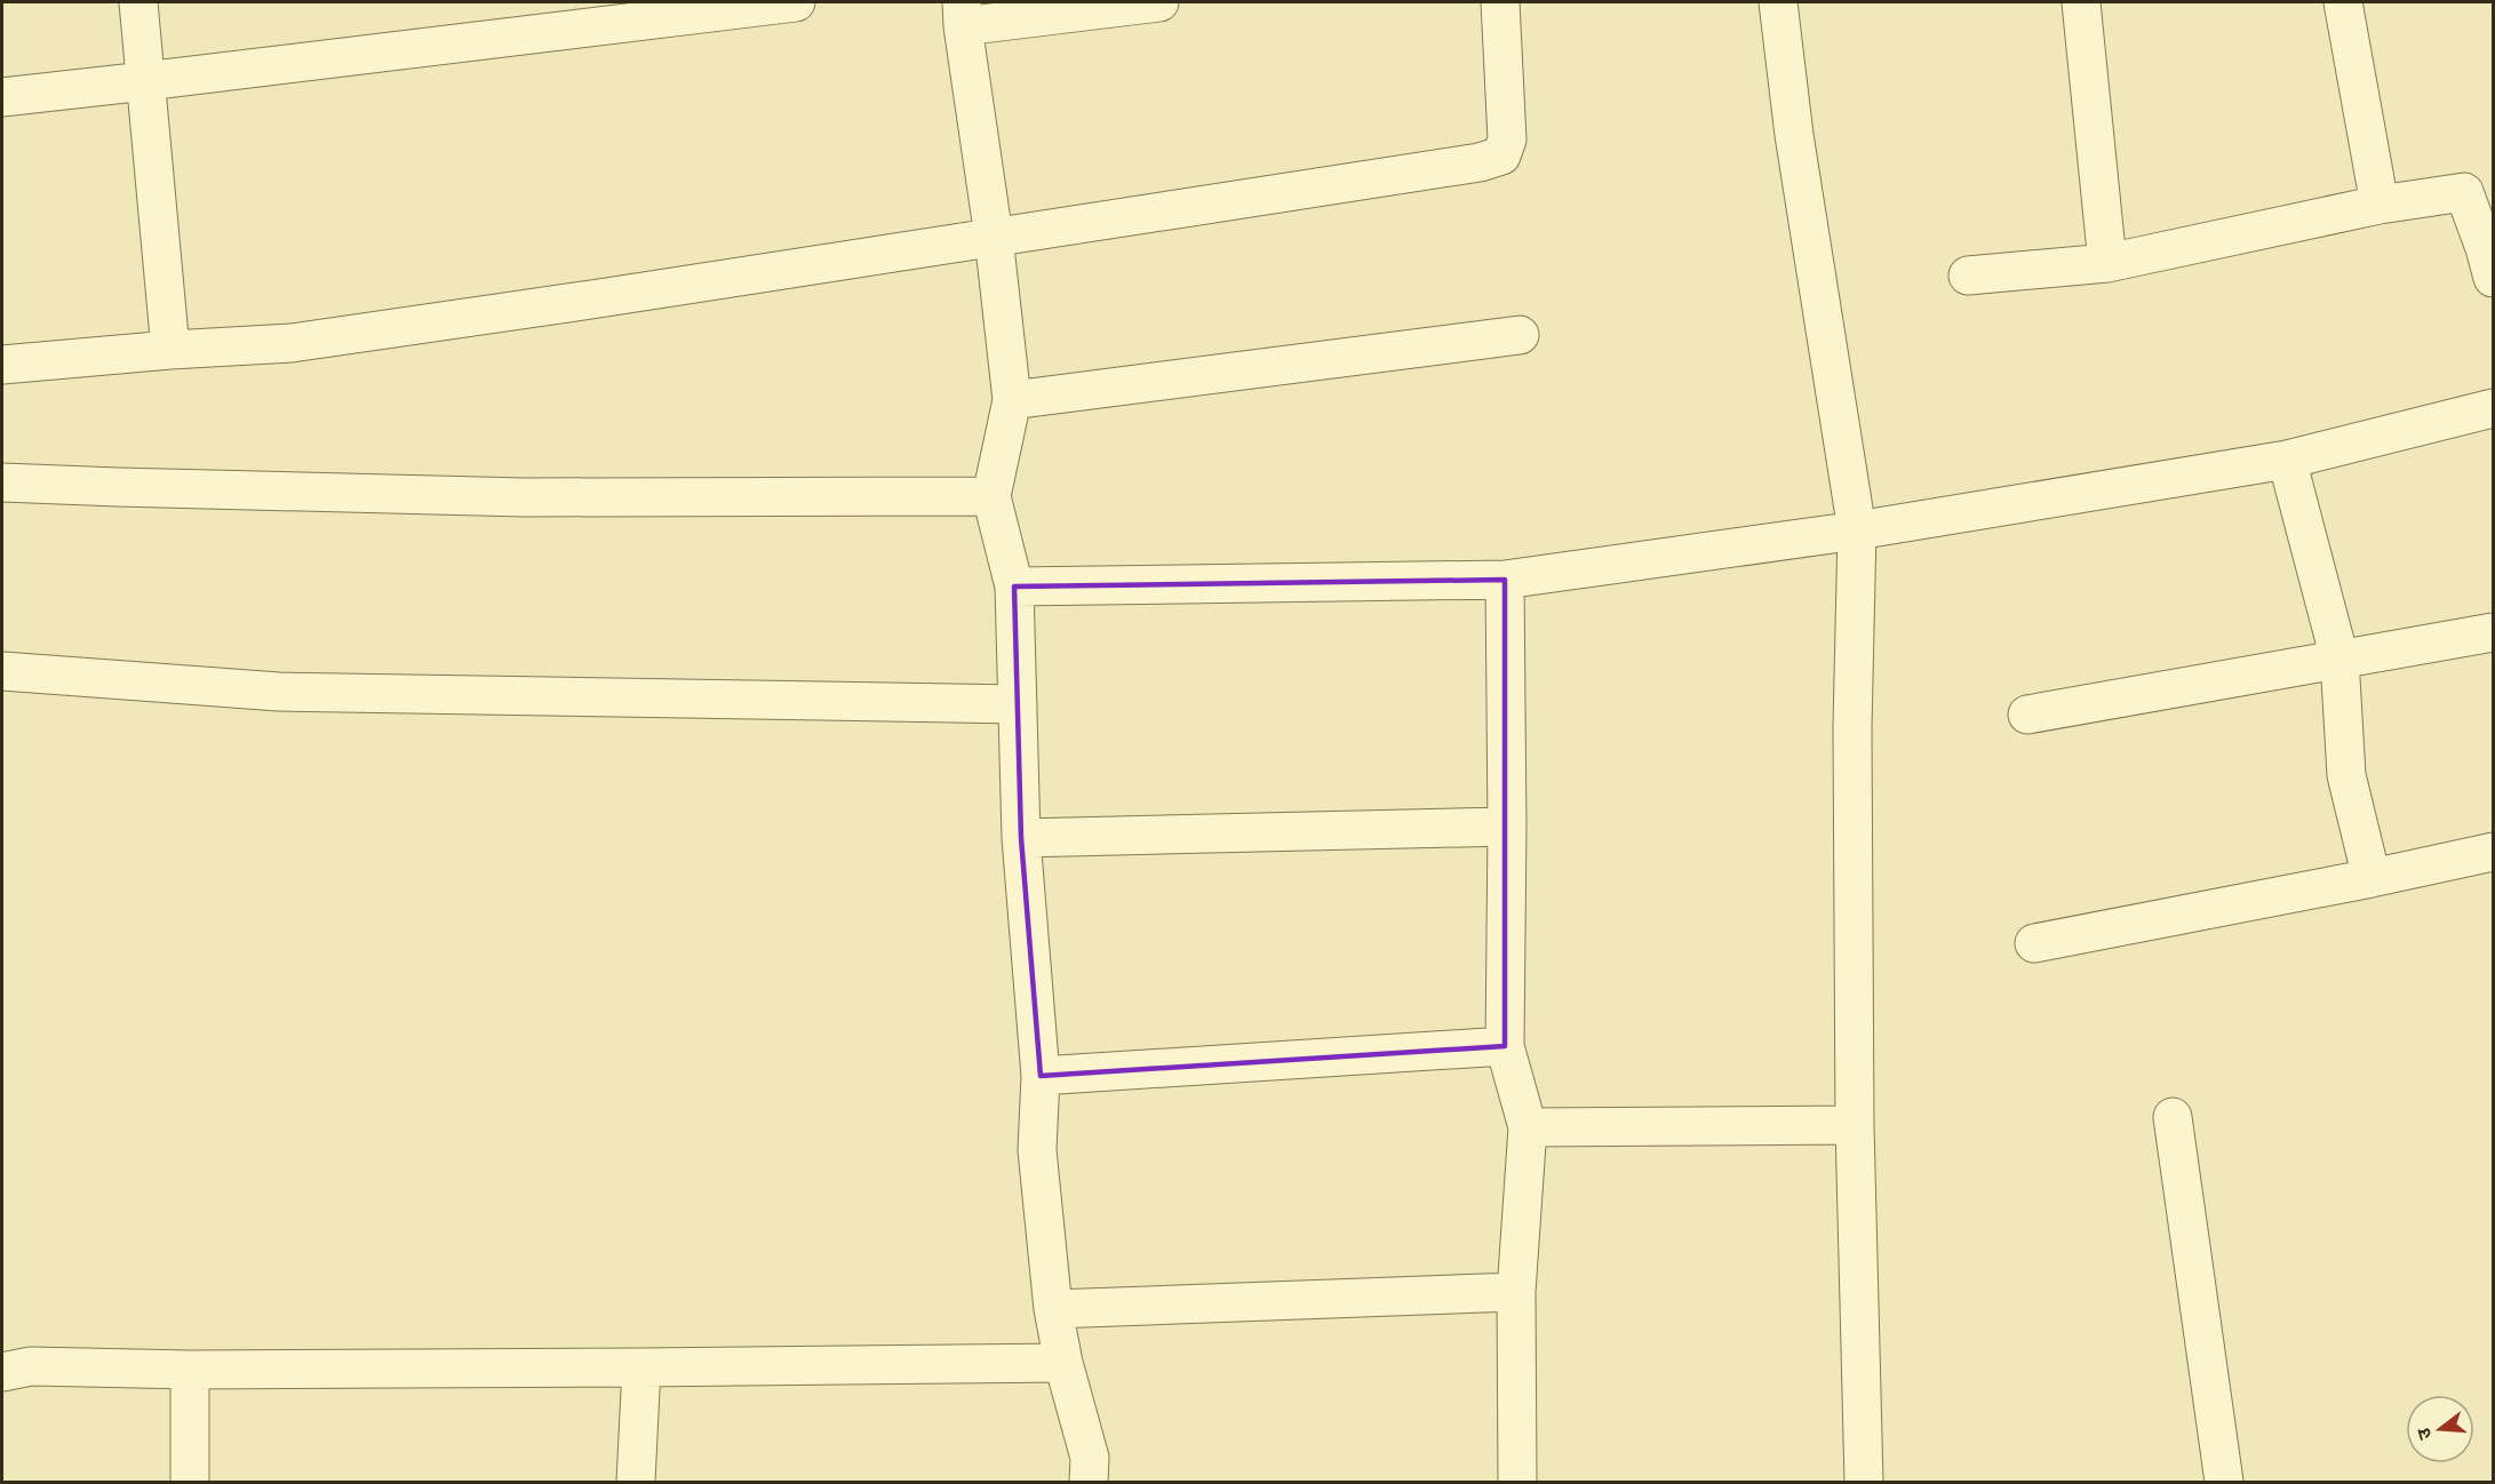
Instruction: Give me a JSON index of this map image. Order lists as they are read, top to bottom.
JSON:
{
  "north": "left"
}
